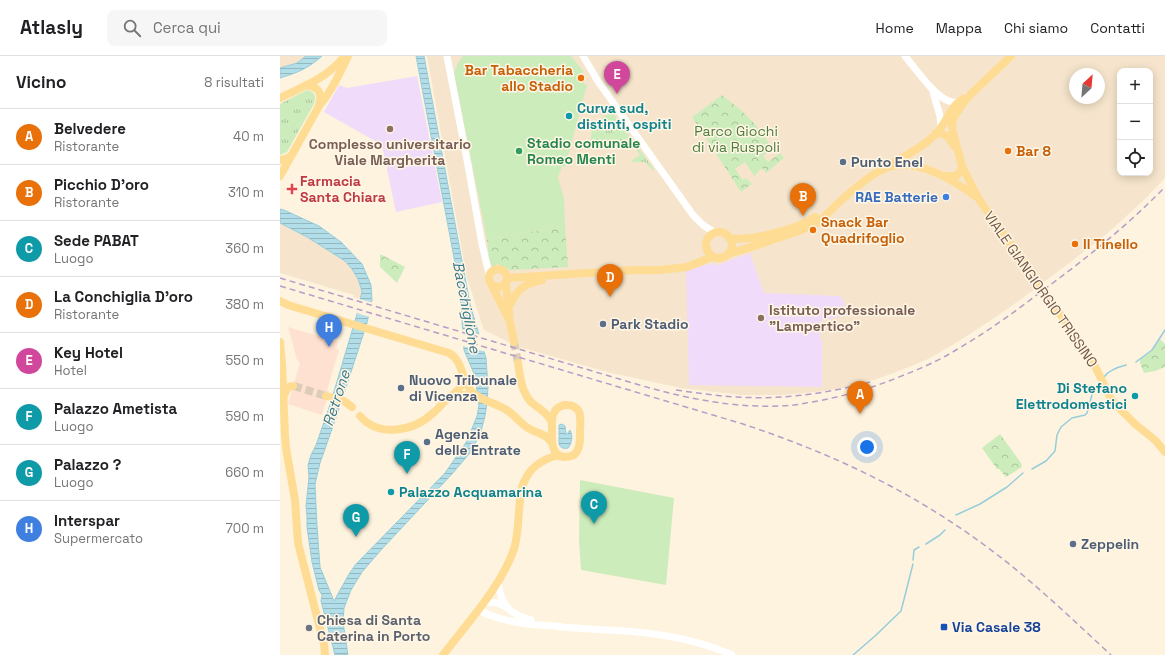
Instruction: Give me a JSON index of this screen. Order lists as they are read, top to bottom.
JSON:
{
  "streets": {
    "main road": ["VIALE GIANGIORGIO TRISSINO"]
  },
  "water": ["Bacchiglione", "Retrone"],
  "parks": ["Parco Giochi di via Ruspoli"],
  "places": {
    "other": [
      "Bar Tabaccheria allo Stadio",
      "Curva sud, distinti, ospiti",
      "Complesso universitario Viale Margherita",
      "Stadio comunale Romeo Menti",
      "Bar 8",
      "Punto Enel",
      "RAE Batterie",
      "Snack Bar Quadrifoglio",
      "Il Tinello",
      "Istituto professionale \"Lampertico\"",
      "Park Stadio",
      "Nuovo Tribunale di Vicenza",
      "Di Stefano Elettrodomestici",
      "Agenzia delle Entrate",
      "Palazzo Acquamarina",
      "Zeppelin",
      "Chiesa di Santa Caterina in Porto"
    ],
    "health": ["Farmacia Santa Chiara"],
    "transit": ["Via Casale 38"]
  },
  "north": "top right",
  "page": {
    "header": "Atlasly",
    "search": "Cerca qui",
    "nav": [
      "Home",
      "Mappa",
      "Chi siamo",
      "Contatti"
    ],
    "heading": ["Vicino", "8 risultati"],
    "pins": [
      "E",
      "B",
      "D",
      "H",
      "A",
      "F",
      "C",
      "G"
    ],
    "map_buttons": ["+", "−"],
    "list": [
      {
        "mark": "A",
        "name": "Belvedere",
        "note": "Ristorante",
        "value": "40 m"
      },
      {
        "mark": "B",
        "name": "Picchio D'oro",
        "note": "Ristorante",
        "value": "310 m"
      },
      {
        "mark": "C",
        "name": "Sede PABAT",
        "note": "Luogo",
        "value": "360 m"
      },
      {
        "mark": "D",
        "name": "La Conchiglia D'oro",
        "note": "Ristorante",
        "value": "380 m"
      },
      {
        "mark": "E",
        "name": "Key Hotel",
        "note": "Hotel",
        "value": "550 m"
      },
      {
        "mark": "F",
        "name": "Palazzo Ametista",
        "note": "Luogo",
        "value": "590 m"
      },
      {
        "mark": "G",
        "name": "Palazzo ?",
        "note": "Luogo",
        "value": "660 m"
      },
      {
        "mark": "H",
        "name": "Interspar",
        "note": "Supermercato",
        "value": "700 m"
      }
    ]
  }
}
